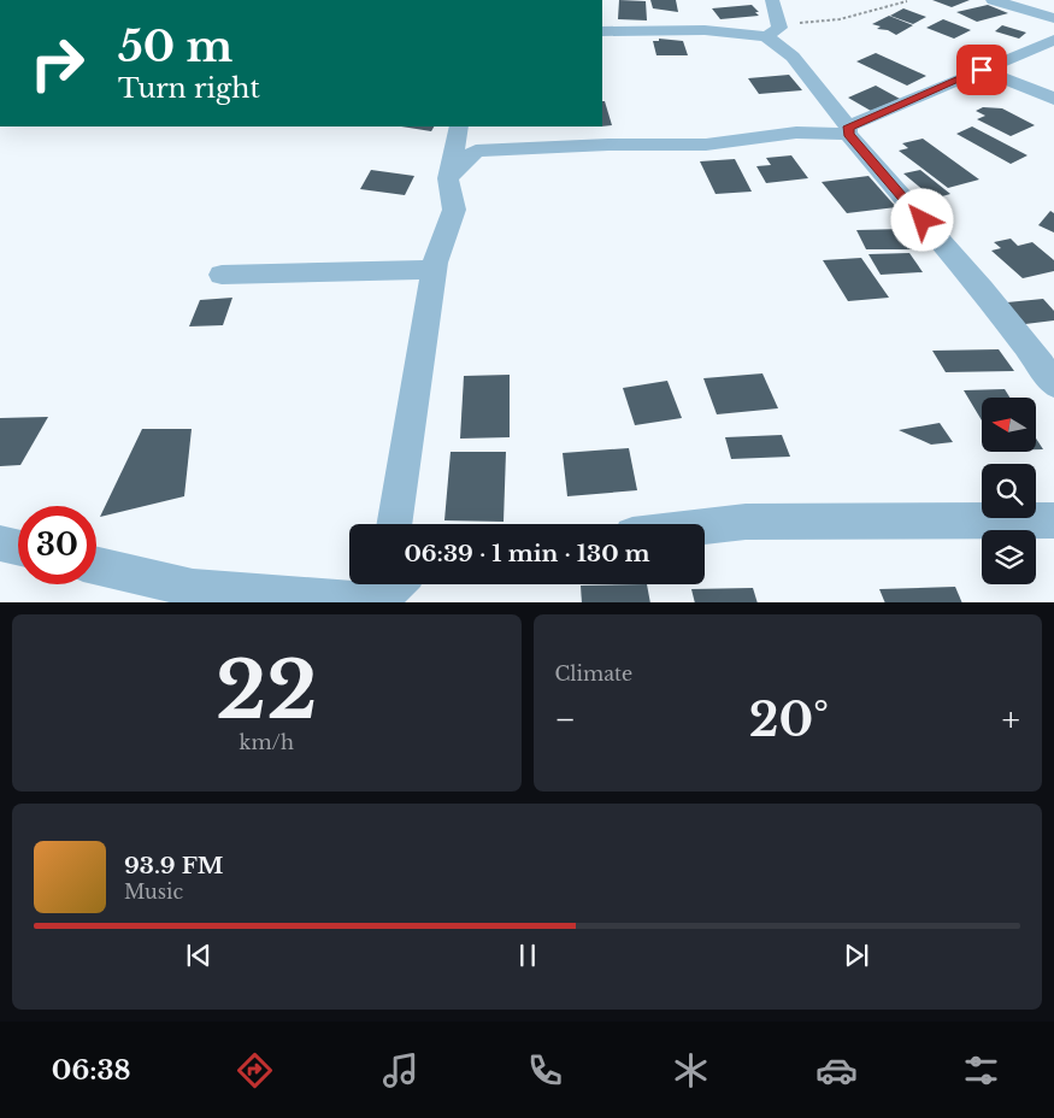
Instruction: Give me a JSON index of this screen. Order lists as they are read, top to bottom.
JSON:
{
  "north": "left",
  "page": {
    "turn": ["50 m", "Turn right"],
    "limit": "30",
    "trip": "06:39 · 1 min · 130 m",
    "tile": [
      ["22", "km/h"],
      "Climate"
    ],
    "heat": ["−", "20°", "+"],
    "song": ["93.9 FM", "Music"],
    "tabs": "06:38"
  }
}
